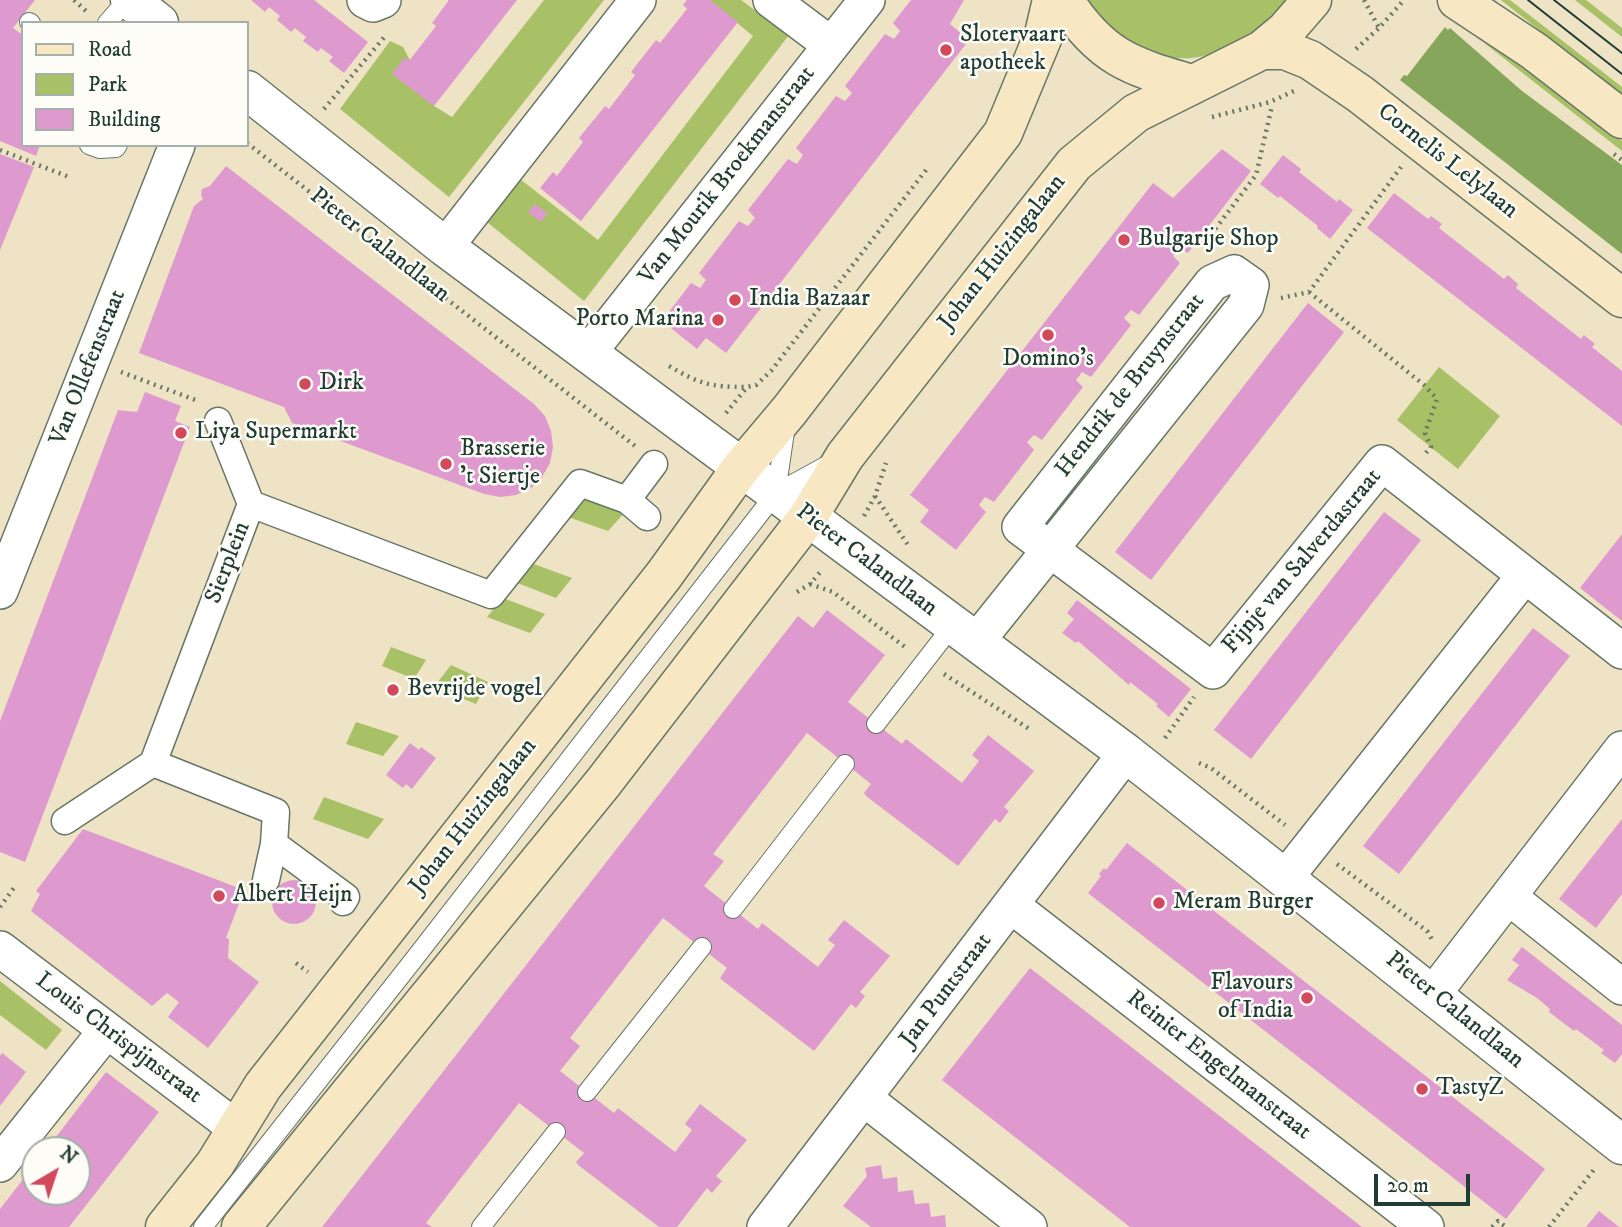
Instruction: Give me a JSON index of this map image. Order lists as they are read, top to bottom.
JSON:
{
  "streets": {
    "main road": ["Cornelis Lelylaan", "Johan Huizingalaan"],
    "street": [
      "Van Mourik Broekmanstraat",
      "Pieter Calandlaan",
      "Van Ollefenstraat",
      "Hendrik de Bruynstraat",
      "Fijnje van Salverdastraat",
      "Sierplein",
      "Jan Puntstraat",
      "Louis Chrispijnstraat",
      "Reinier Engelmanstraat"
    ]
  },
  "crossings": [
    ["Cornelis Lelylaan", "Johan Huizingalaan"],
    ["Van Mourik Broekmanstraat", "Pieter Calandlaan"],
    ["Pieter Calandlaan", "Johan Huizingalaan"],
    ["Pieter Calandlaan", "Hendrik de Bruynstraat"],
    ["Pieter Calandlaan", "Sierplein"],
    ["Pieter Calandlaan", "Jan Puntstraat"],
    ["Johan Huizingalaan", "Louis Chrispijnstraat"],
    ["Hendrik de Bruynstraat", "Fijnje van Salverdastraat"],
    ["Jan Puntstraat", "Reinier Engelmanstraat"]
  ],
  "places": [
    "Slotervaart apotheek",
    "Bulgarije Shop",
    "India Bazaar",
    "Porto Marina",
    "Domino's",
    "Dirk",
    "Liya Supermarkt",
    "Brasserie 't Siertje",
    "Bevrijde vogel",
    "Albert Heijn",
    "Meram Burger",
    "Flavours of India",
    "TastyZ"
  ],
  "legend": ["Road", "Park", "Building"],
  "scale_bar": "20 m",
  "north": "top right"
}
